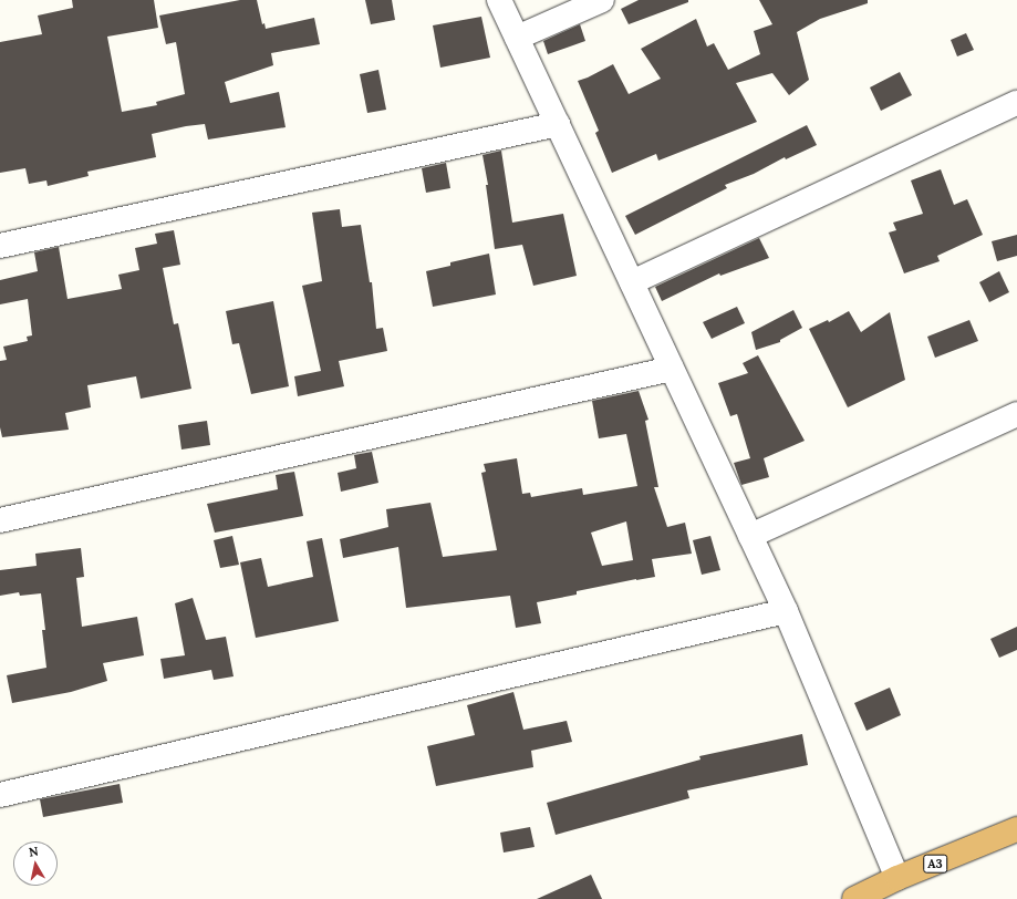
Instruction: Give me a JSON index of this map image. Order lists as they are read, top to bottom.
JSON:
{
  "streets": {
    "highway": ["A3"]
  },
  "north": "top"
}
